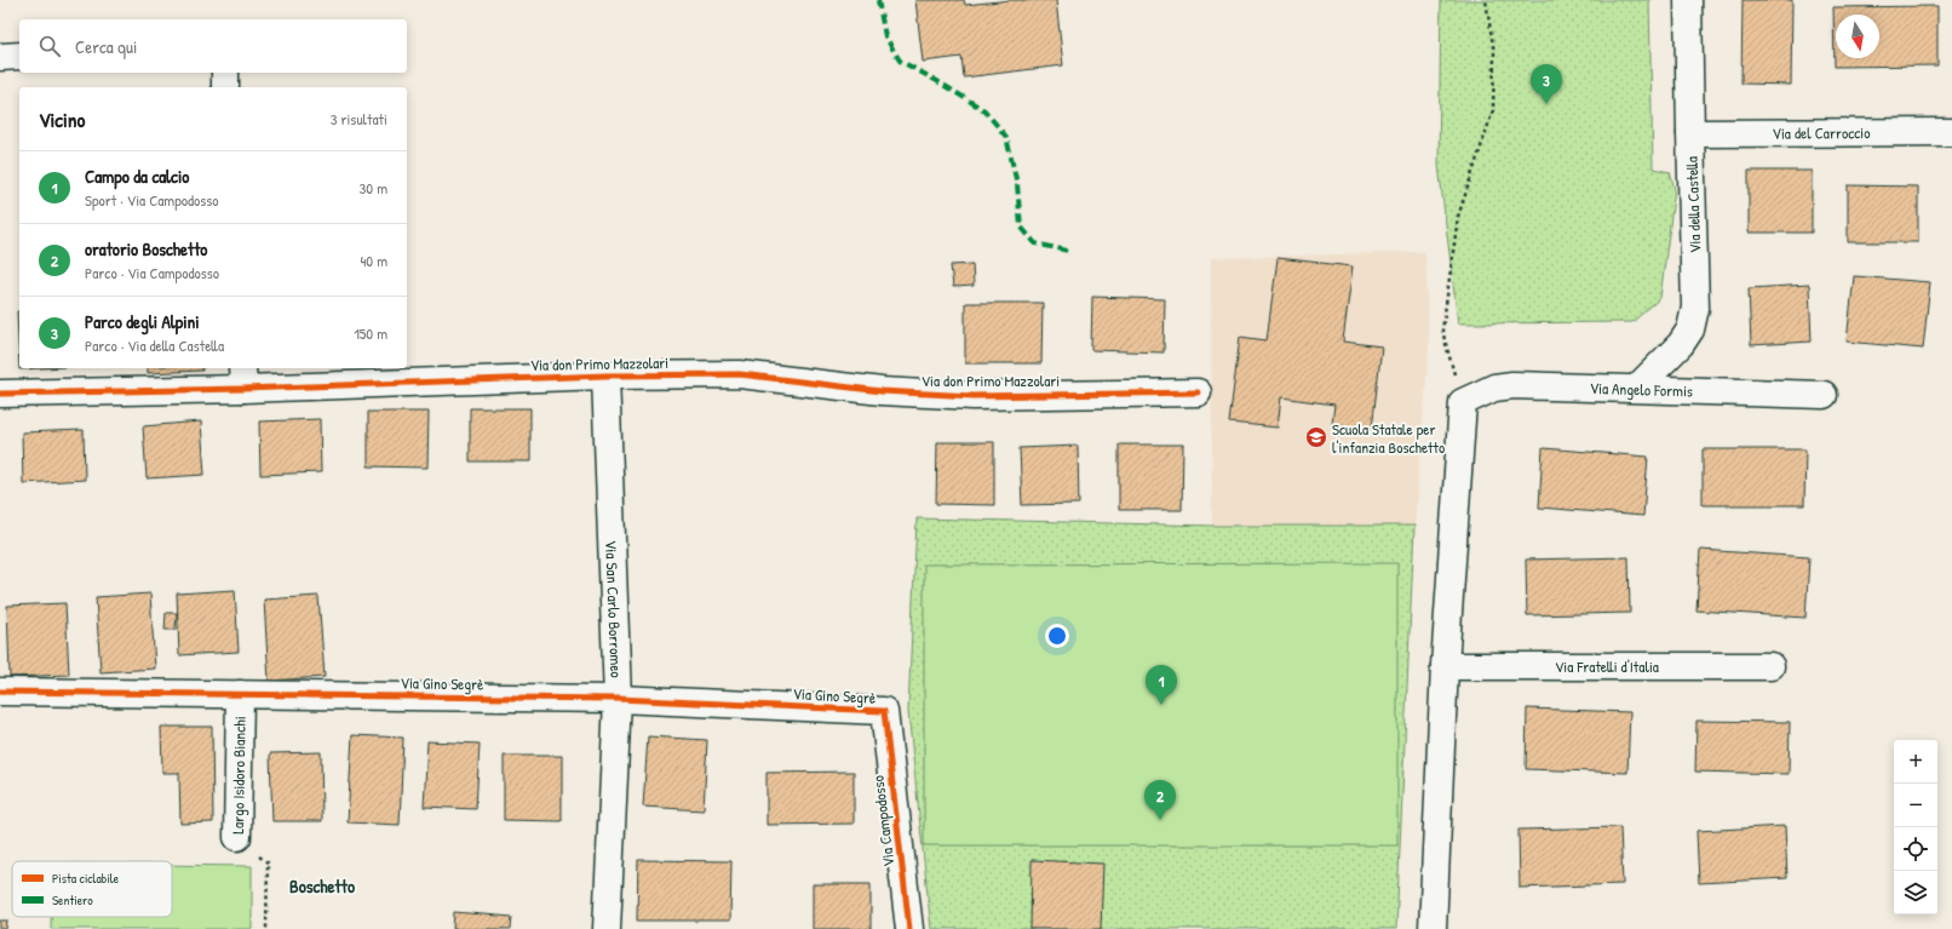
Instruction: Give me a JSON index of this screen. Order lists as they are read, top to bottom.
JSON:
{
  "streets": {
    "street": [
      "Via del Carroccio",
      "Via della Castella",
      "Via don Primo Mazzolari",
      "Via Angelo Formis",
      "Via San Carlo Borromeo",
      "Via Fratelli d'Italia",
      "Via Gino Segrè",
      "Largo Isidoro Bianchi",
      "Via Campodosso"
    ]
  },
  "crossings": [
    ["Via del Carroccio", "Via della Castella"],
    ["Via della Castella", "Via Angelo Formis"],
    ["Via don Primo Mazzolari", "Via San Carlo Borromeo"],
    ["Via San Carlo Borromeo", "Via Gino Segrè"],
    ["Via Gino Segrè", "Largo Isidoro Bianchi"],
    ["Via Gino Segrè", "Via Campodosso"]
  ],
  "districts": ["Boschetto"],
  "places": {
    "school or university": ["Scuola Statale per l'infanzia Boschetto"]
  },
  "legend": ["Pista ciclabile", "Sentiero"],
  "north": "bottom",
  "page": {
    "search": "Cerca qui",
    "pins": ["3", "1", "2"],
    "heading": ["Vicino", "3 risultati"],
    "list": [
      {
        "mark": "1",
        "name": "Campo da calcio",
        "note": "Sport · Via Campodosso",
        "value": "30 m"
      },
      {
        "mark": "2",
        "name": "oratorio Boschetto",
        "note": "Parco · Via Campodosso",
        "value": "40 m"
      },
      {
        "mark": "3",
        "name": "Parco degli Alpini",
        "note": "Parco · Via della Castella",
        "value": "150 m"
      }
    ],
    "map_buttons": ["+", "−"]
  }
}
